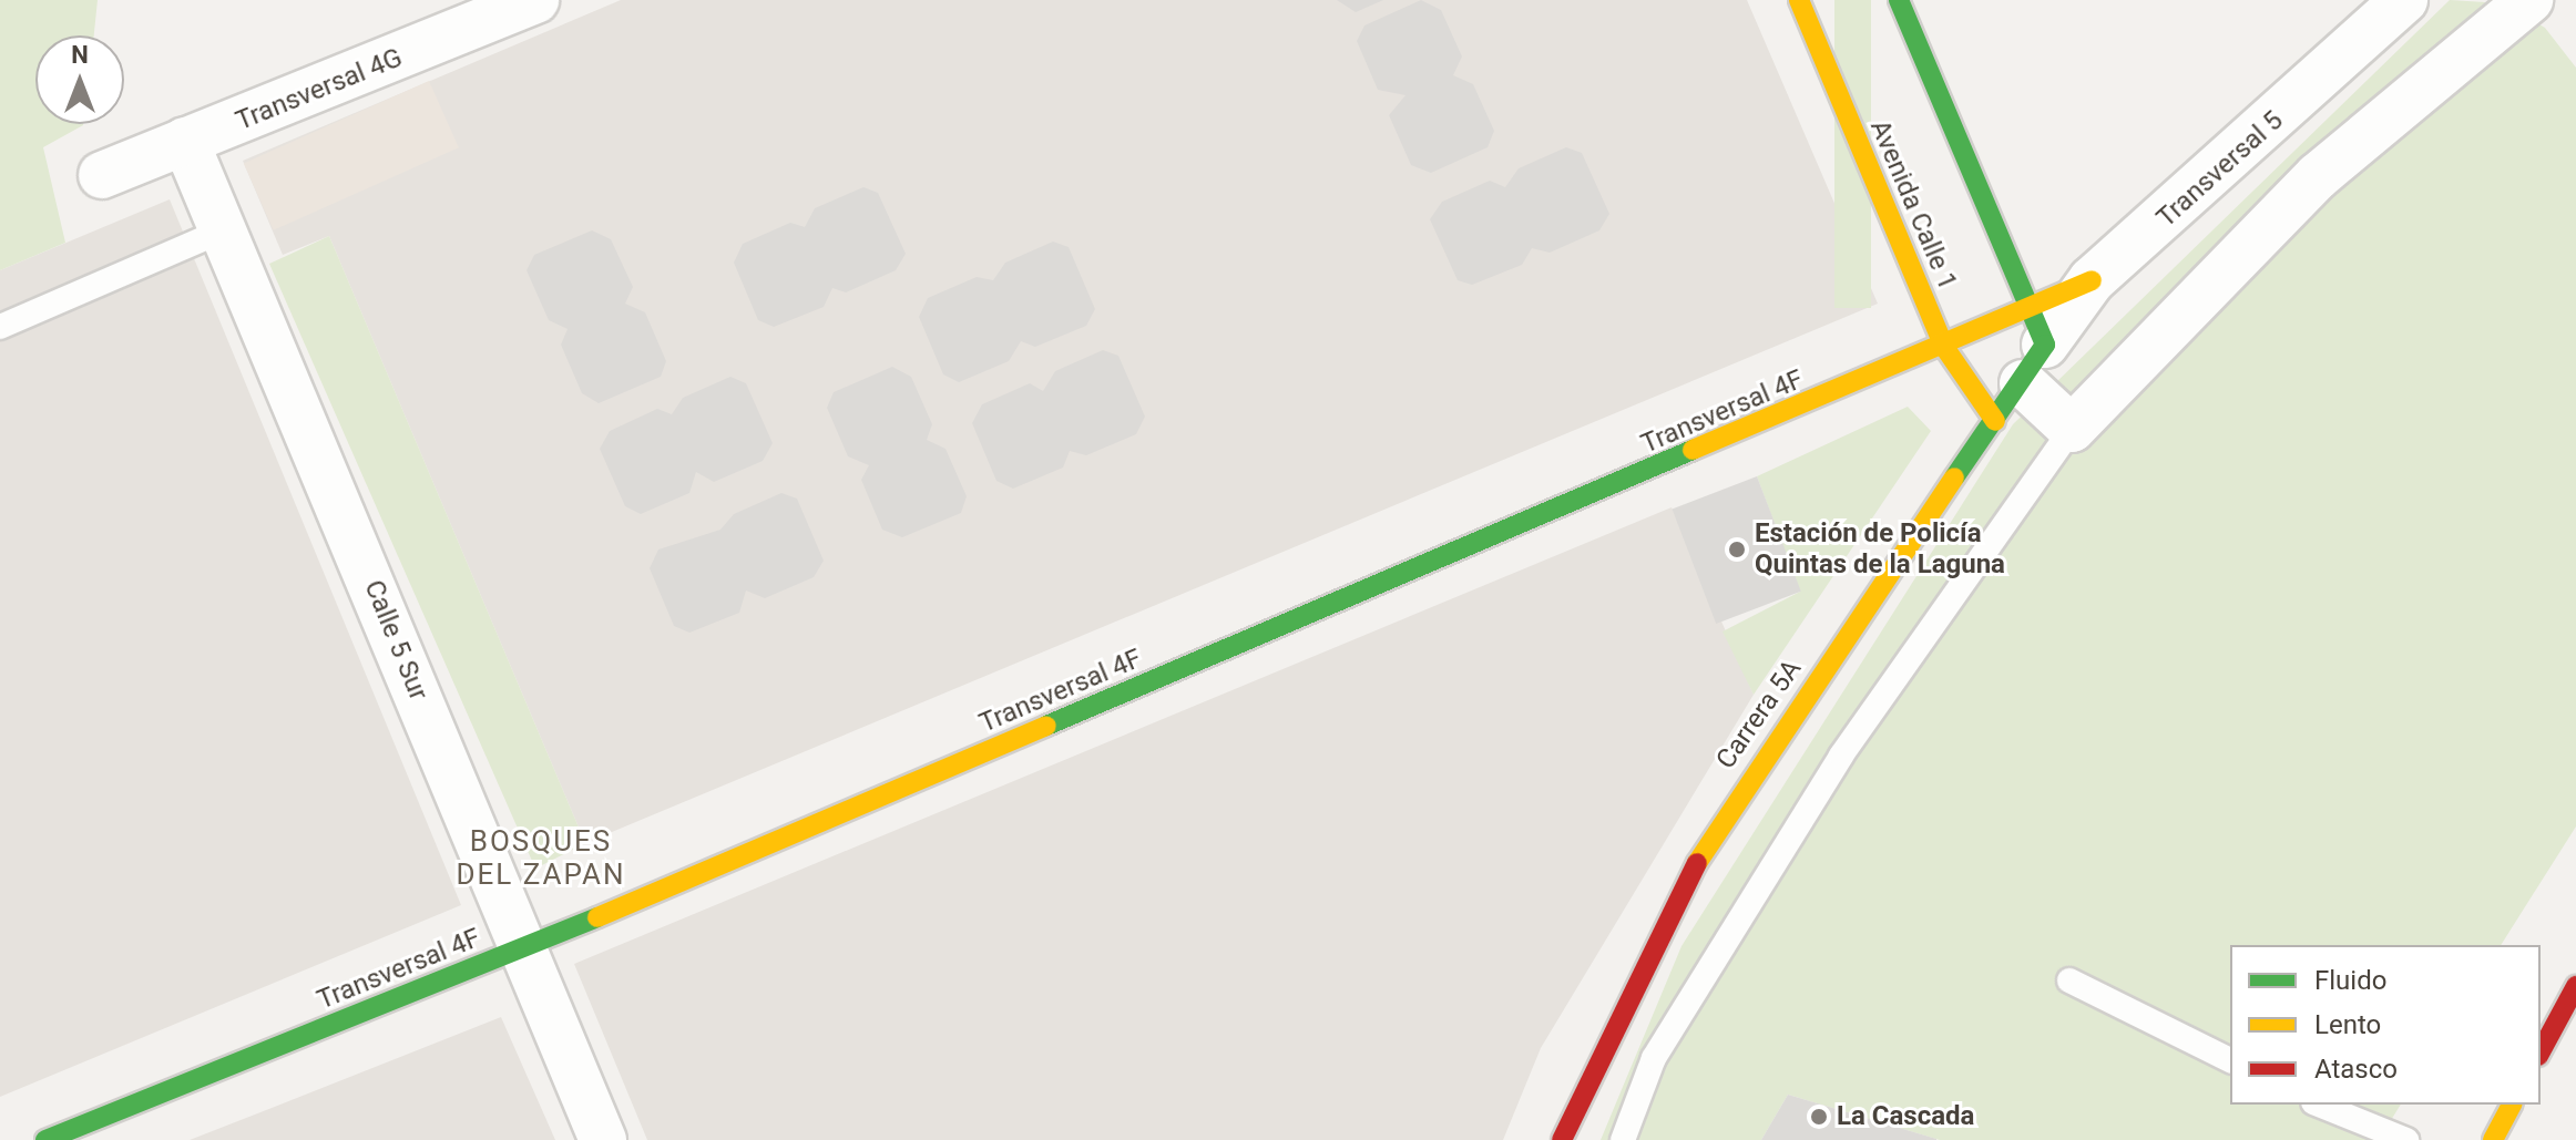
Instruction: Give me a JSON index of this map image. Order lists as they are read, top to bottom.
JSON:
{
  "streets": {
    "main road": ["Avenida Calle 1", "Transversal 4F", "Carrera 5A"],
    "street": ["Transversal 4G", "Transversal 5", "Calle 5 Sur"]
  },
  "crossings": [
    ["Transversal 4G", "Calle 5 Sur"],
    ["Transversal 5", "Transversal 4F"],
    ["Transversal 5", "Carrera 5A"],
    ["Avenida Calle 1", "Transversal 4F"],
    ["Avenida Calle 1", "Carrera 5A"],
    ["Transversal 4F", "Calle 5 Sur"],
    ["Transversal 4F", "Carrera 5A"]
  ],
  "districts": ["BOSQUES DEL ZAPAN"],
  "places": ["Estación de Policía Quintas de la Laguna", "La Cascada"],
  "legend": ["Fluido", "Lento", "Atasco"],
  "north": "top"
}
